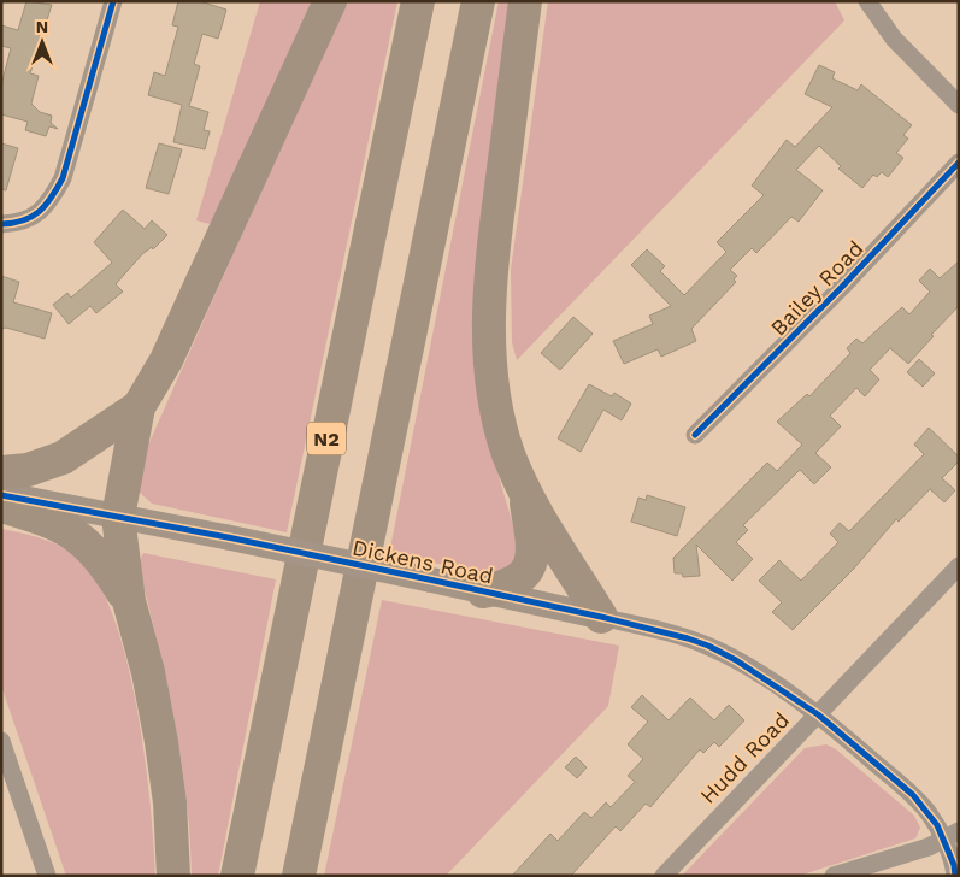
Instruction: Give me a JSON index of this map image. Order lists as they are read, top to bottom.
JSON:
{
  "streets": {
    "highway": ["N2"],
    "street": ["Bailey Road", "Dickens Road", "Hudd Road"]
  },
  "crossings": [
    ["Dickens Road", "Hudd Road"]
  ],
  "north": "top"
}
